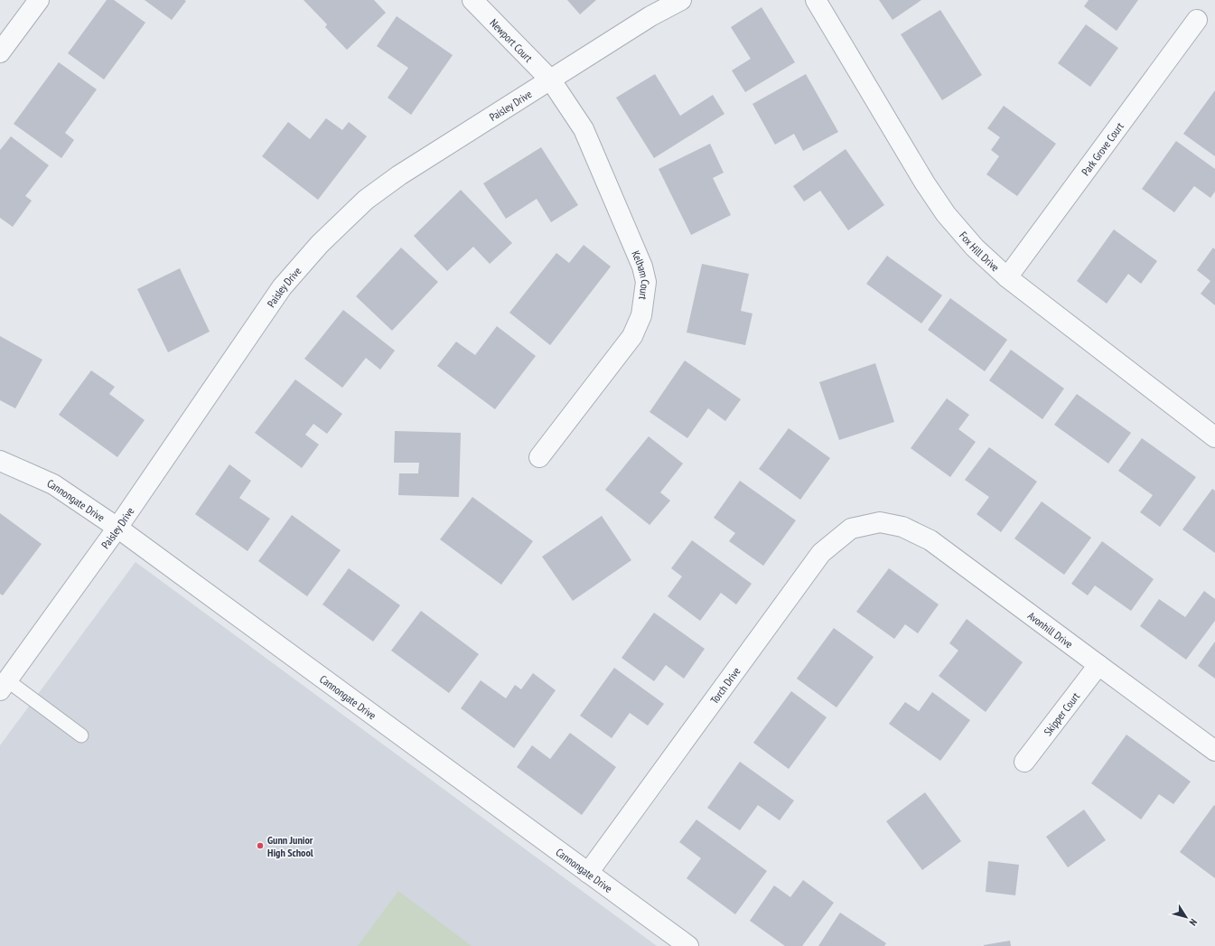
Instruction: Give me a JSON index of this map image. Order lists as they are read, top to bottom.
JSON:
{
  "streets": {
    "street": [
      "Newport Court",
      "Paisley Drive",
      "Park Grove Court",
      "Fox Hill Drive",
      "Kelham Court",
      "Cannongate Drive",
      "Avonhill Drive",
      "Torch Drive",
      "Skipper Court"
    ]
  },
  "crossings": [
    ["Newport Court", "Paisley Drive"],
    ["Newport Court", "Kelham Court"],
    ["Paisley Drive", "Kelham Court"],
    ["Paisley Drive", "Cannongate Drive"],
    ["Park Grove Court", "Fox Hill Drive"],
    ["Cannongate Drive", "Torch Drive"],
    ["Avonhill Drive", "Torch Drive"],
    ["Avonhill Drive", "Skipper Court"]
  ],
  "places": ["Gunn Junior High School"],
  "north": "bottom right"
}
